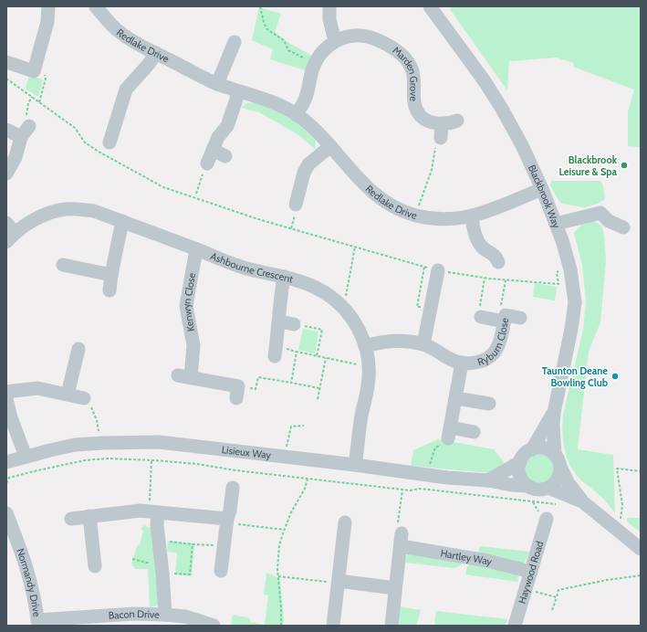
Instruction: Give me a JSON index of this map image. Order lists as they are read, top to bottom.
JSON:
{
  "streets": {
    "street": [
      "Redlake Drive",
      "Marden Grove",
      "Blackbrook Way",
      "Ashbourne Crescent",
      "Kenwyn Close",
      "Ryburn Close",
      "Lisieux Way",
      "Hartley Way",
      "Haywood Road",
      "Normandy Drive",
      "Bacon Drive"
    ]
  },
  "crossings": [
    ["Redlake Drive", "Marden Grove"],
    ["Redlake Drive", "Blackbrook Way"],
    ["Blackbrook Way", "Lisieux Way"],
    ["Ashbourne Crescent", "Kenwyn Close"],
    ["Ashbourne Crescent", "Ryburn Close"],
    ["Ashbourne Crescent", "Lisieux Way"],
    ["Hartley Way", "Haywood Road"],
    ["Normandy Drive", "Bacon Drive"]
  ],
  "places": ["Blackbrook Leisure & Spa", "Taunton Deane Bowling Club"]
}
